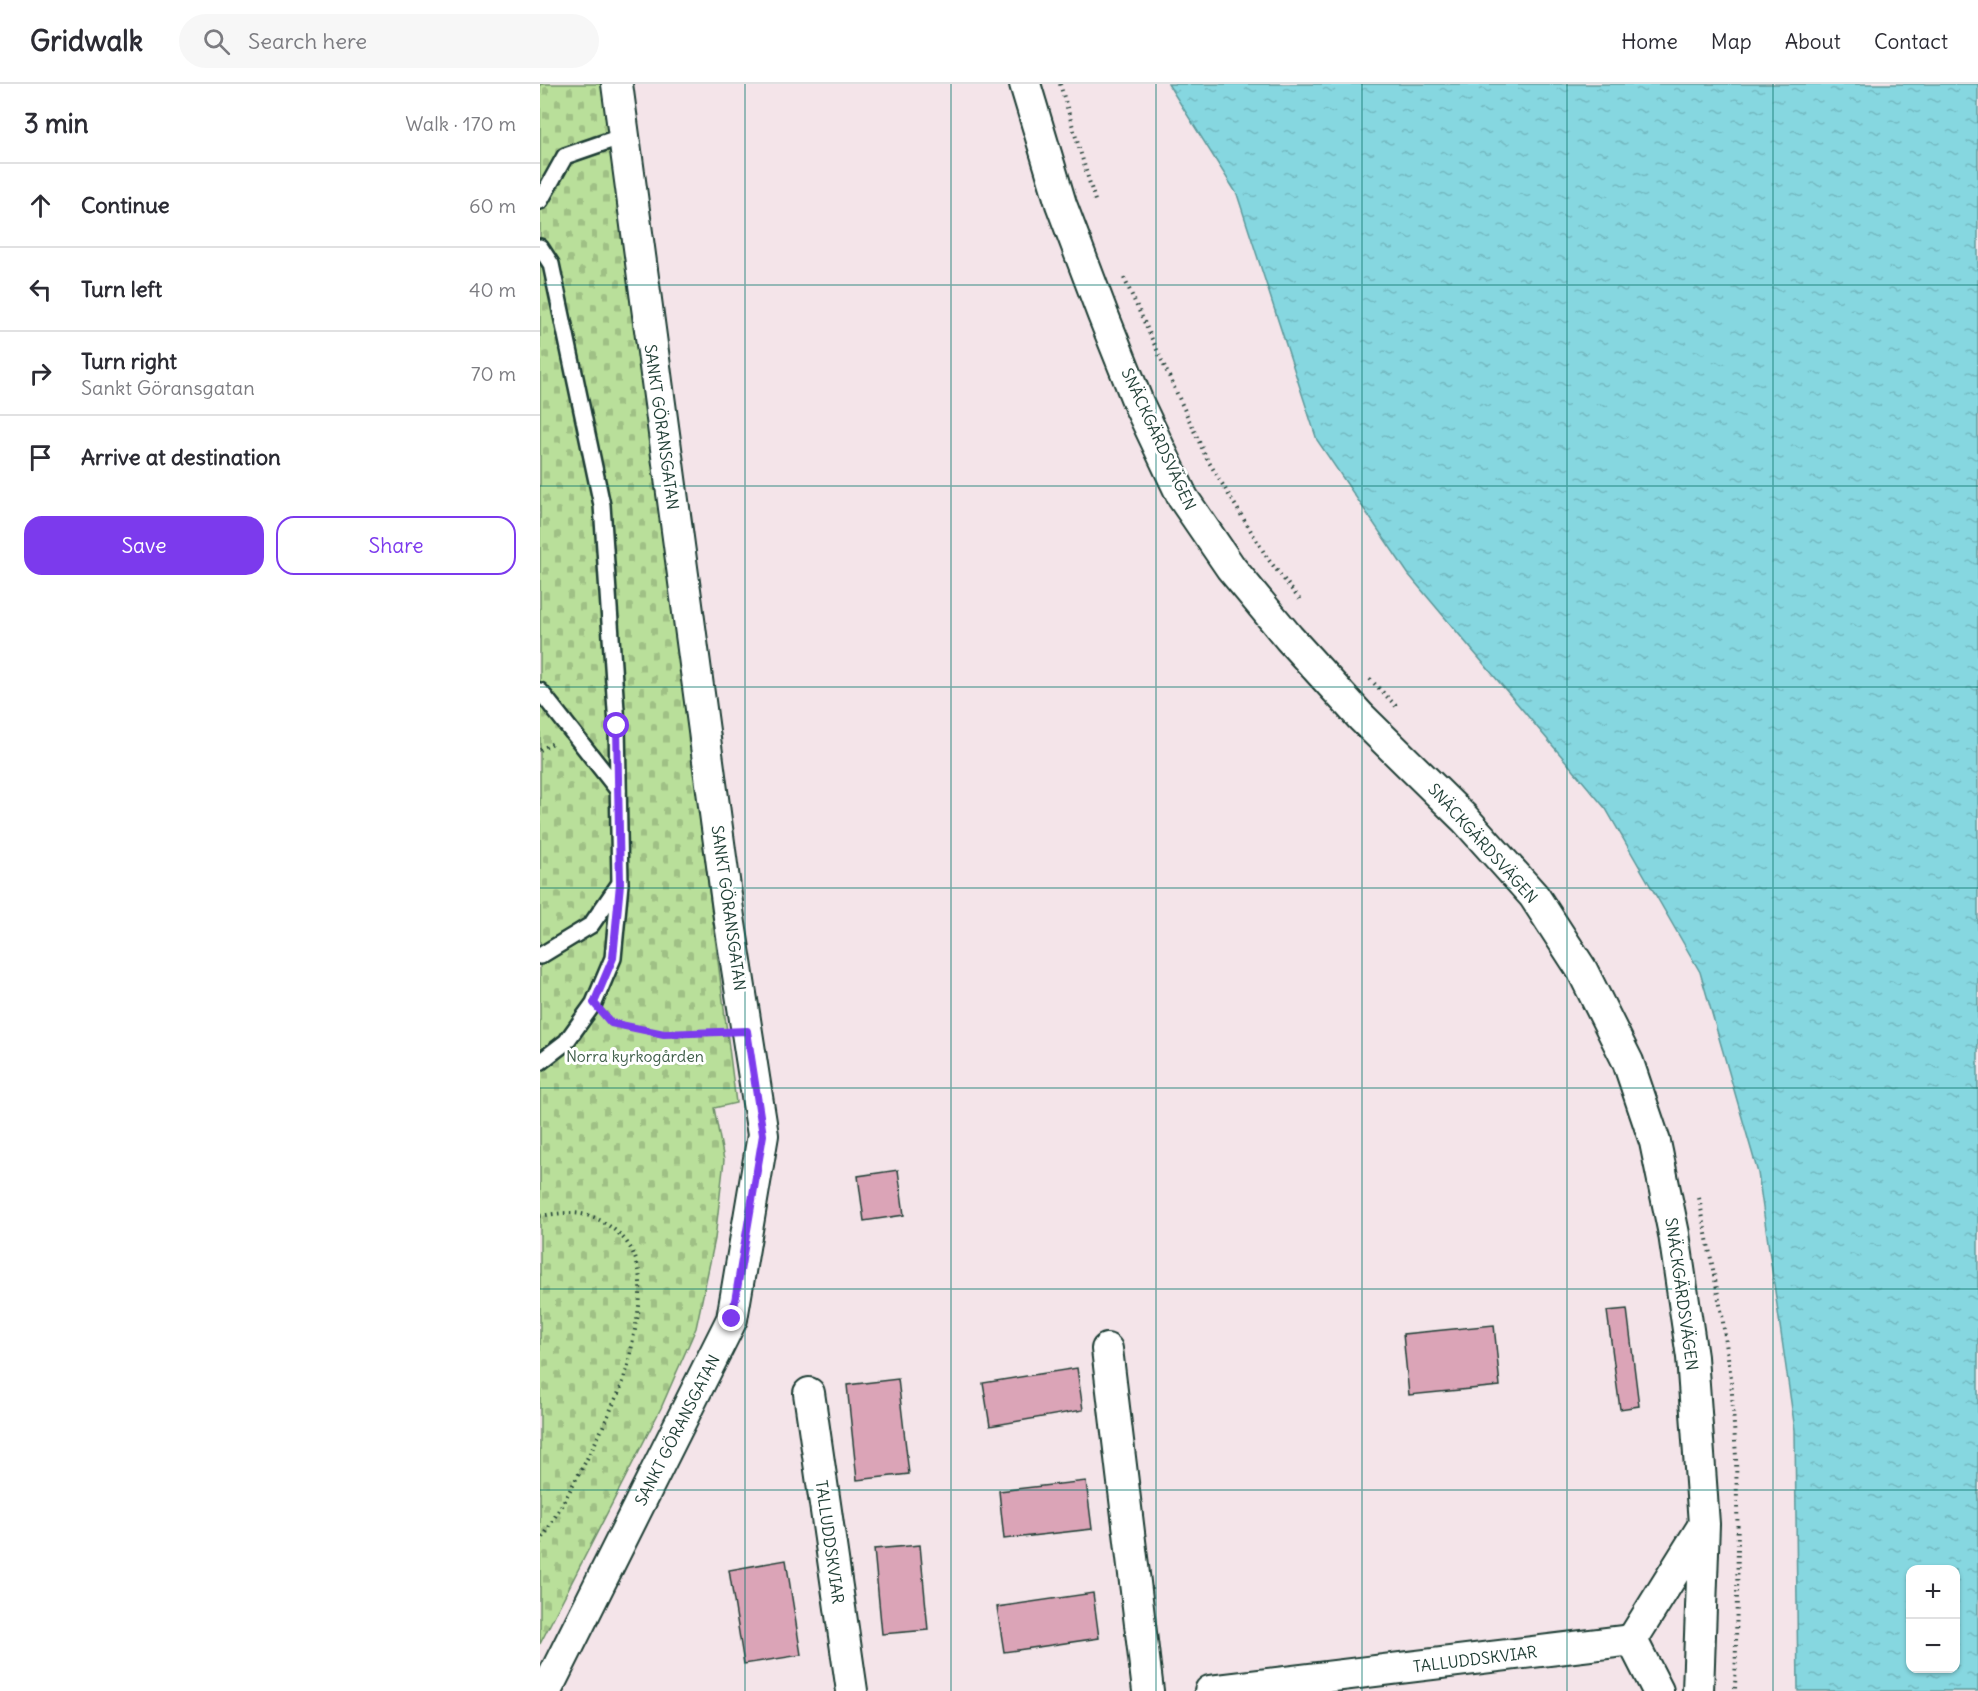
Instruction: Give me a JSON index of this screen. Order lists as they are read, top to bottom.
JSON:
{
  "streets": {
    "street": ["SANKT GÖRANSGATAN", "SNÄCKGÄRDSVÄGEN", "TALLUDDSKVIAR"]
  },
  "parks": ["Norra kyrkogården"],
  "page": {
    "header": "Gridwalk",
    "search": "Search here",
    "nav": [
      "Home",
      "Map",
      "About",
      "Contact"
    ],
    "heading": ["3 min", "Walk · 170 m"],
    "list": [
      ["Continue", "60 m"],
      ["Turn left", "40 m"],
      ["Turn right", "Sankt Göransgatan", "70 m"],
      "Arrive at destination"
    ],
    "buttons": ["Save", "Share"],
    "map_buttons": ["+", "−"]
  }
}
